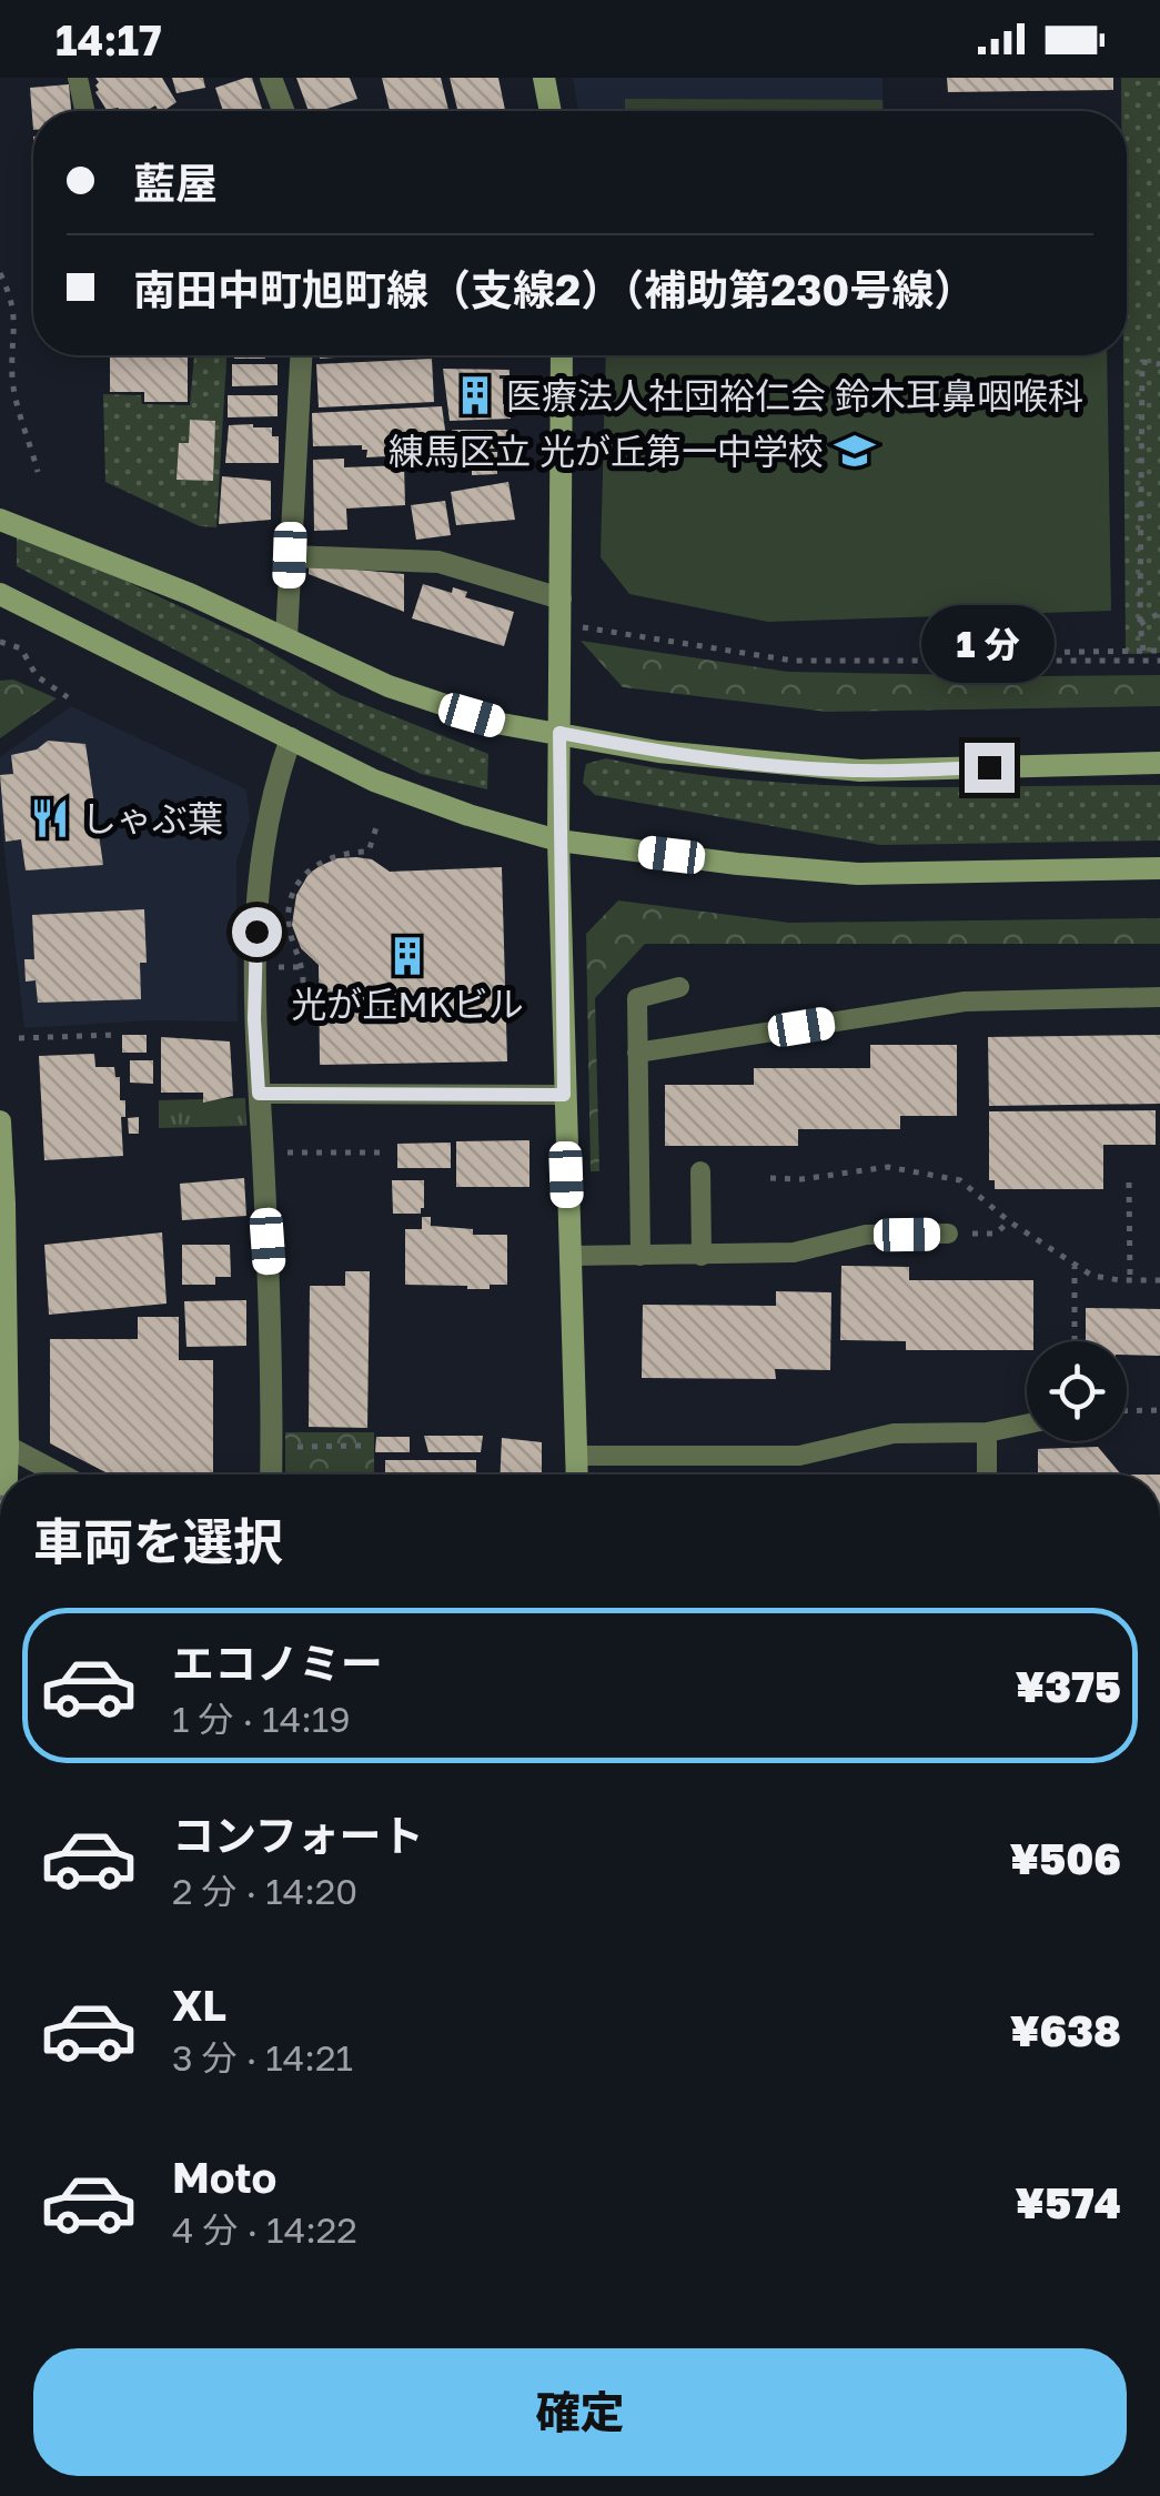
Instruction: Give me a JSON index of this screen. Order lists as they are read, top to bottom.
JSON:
{
  "places": {
    "building": ["医療法人社団裕仁会 鈴木耳鼻咽喉科", "光が丘MKビル"],
    "school or university": ["練馬区立 光が丘第一中学校"],
    "restaurant": ["しゃぶ葉"]
  },
  "page": {
    "status": "14:17",
    "banner": ["藍屋", "南田中町旭町線（支線2）（補助第230号線）"],
    "bubble": "1 分",
    "heading": "車両を選択",
    "list": [
      {
        "name": "エコノミー",
        "note": "1 分 · 14:19",
        "value": "¥375"
      },
      {
        "name": "コンフォート",
        "note": "2 分 · 14:20",
        "value": "¥506"
      },
      {
        "name": "XL",
        "note": "3 分 · 14:21",
        "value": "¥638"
      },
      {
        "name": "Moto",
        "note": "4 分 · 14:22",
        "value": "¥574"
      }
    ],
    "buttons": "確定"
  }
}
